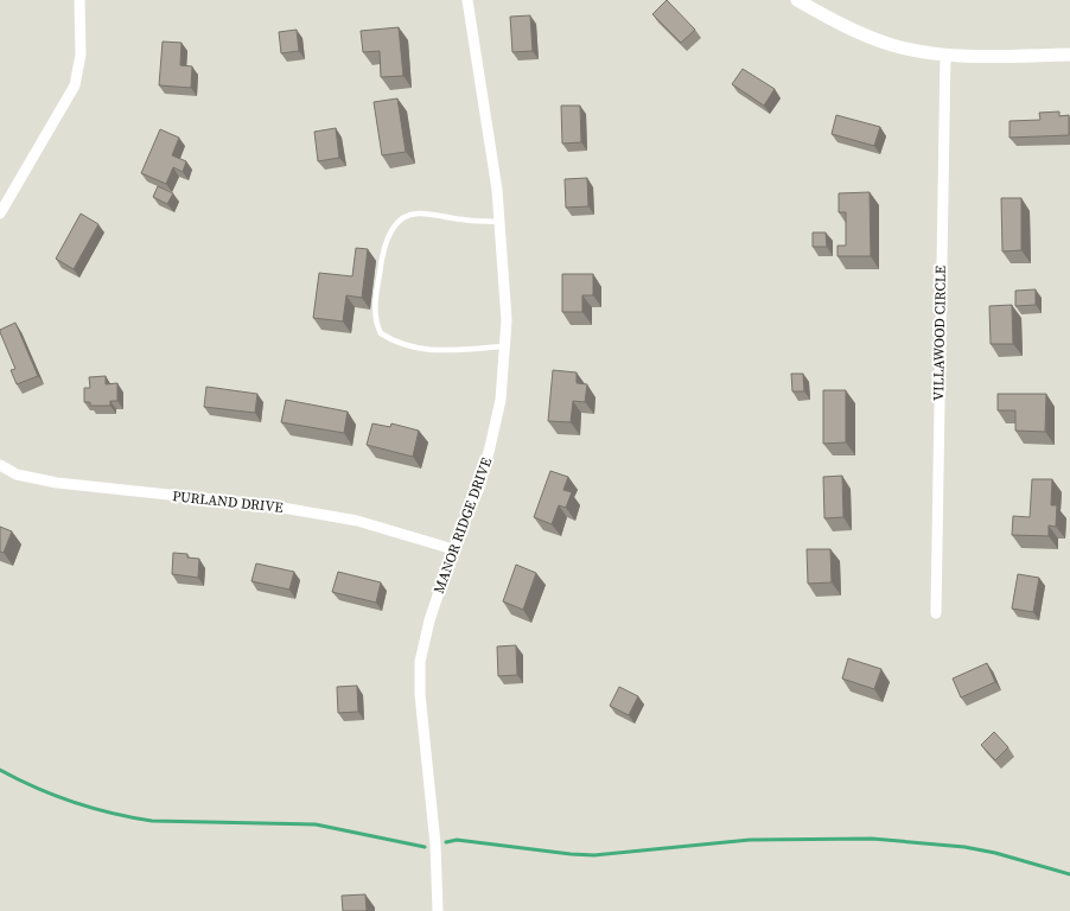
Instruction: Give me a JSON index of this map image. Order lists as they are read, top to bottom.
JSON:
{
  "streets": {
    "street": ["VILLAWOOD CIRCLE", "PURLAND DRIVE", "MANOR RIDGE DRIVE"]
  },
  "crossings": [
    ["PURLAND DRIVE", "MANOR RIDGE DRIVE"]
  ]
}
